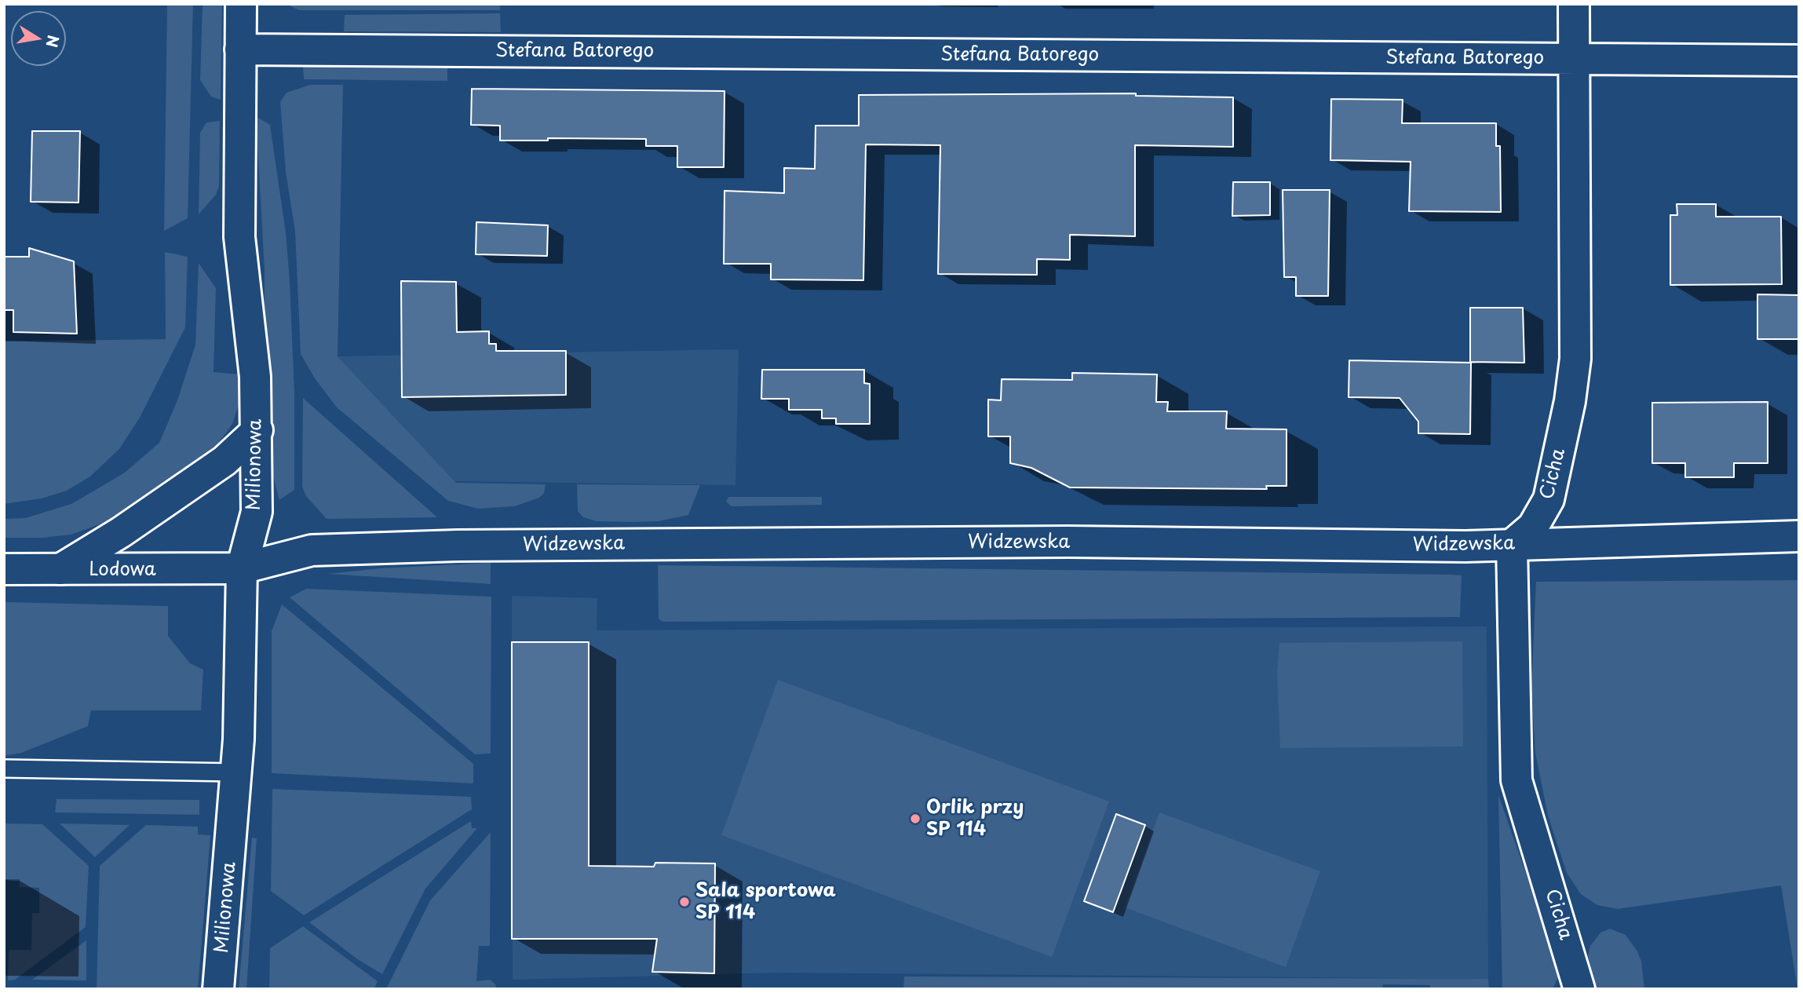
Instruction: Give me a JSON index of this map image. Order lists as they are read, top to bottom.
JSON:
{
  "streets": {
    "street": [
      "Stefana Batorego",
      "Milionowa",
      "Cicha",
      "Widzewska",
      "Lodowa"
    ]
  },
  "crossings": [
    ["Stefana Batorego", "Milionowa"],
    ["Stefana Batorego", "Cicha"],
    ["Milionowa", "Widzewska"],
    ["Milionowa", "Lodowa"],
    ["Cicha", "Widzewska"],
    ["Widzewska", "Lodowa"]
  ],
  "places": ["Orlik przy SP 114", "Sala sportowa SP 114"],
  "north": "right"
}
